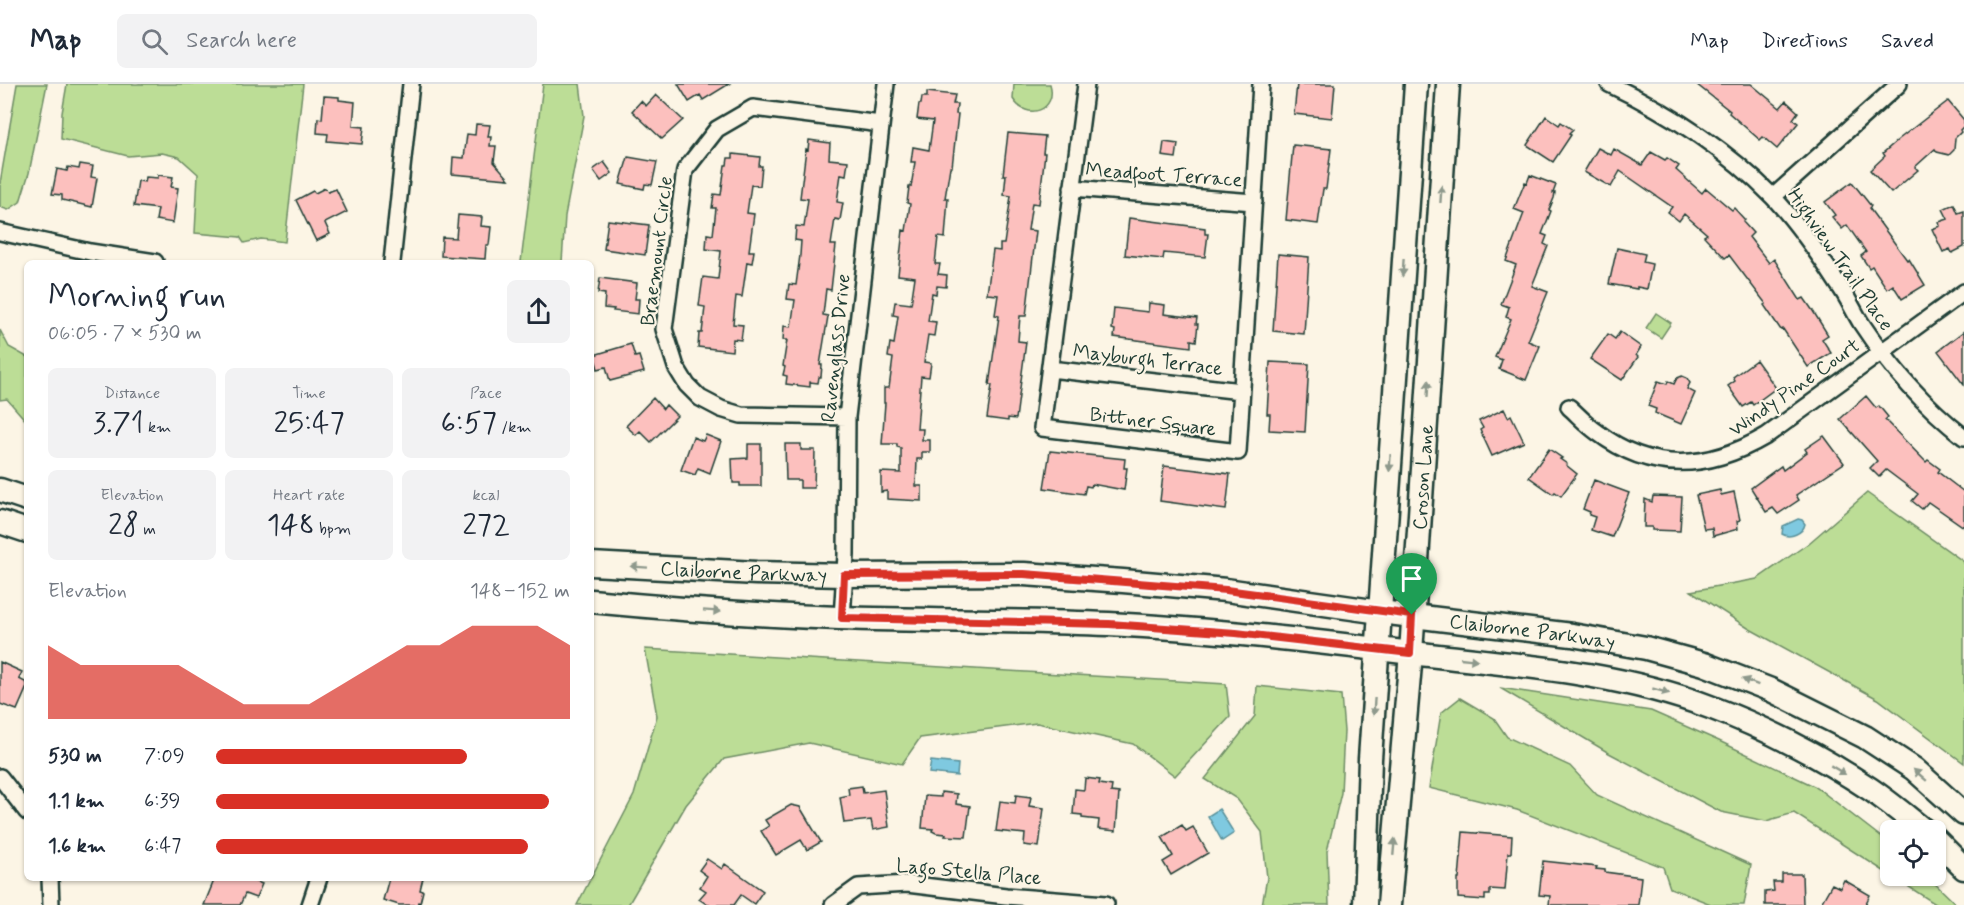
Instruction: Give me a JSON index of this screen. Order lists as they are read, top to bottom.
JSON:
{
  "streets": {
    "main road": ["Croson Lane", "Claiborne Parkway"],
    "street": [
      "Meadfoot Terrace",
      "Braemount Circle",
      "Highview Trail Place",
      "Ravenglass Drive",
      "Mayburgh Terrace",
      "Windy Pine Court",
      "Bittner Square",
      "Lago Stella Place"
    ]
  },
  "crossings": [
    ["Meadfoot Terrace", "Bittner Square"],
    ["Braemount Circle", "Ravenglass Drive"],
    ["Highview Trail Place", "Windy Pine Court"],
    ["Ravenglass Drive", "Claiborne Parkway"],
    ["Mayburgh Terrace", "Bittner Square"],
    ["Croson Lane", "Claiborne Parkway"]
  ],
  "page": {
    "header": "Map",
    "search": "Search here",
    "nav": ["Map", "Directions", "Saved"],
    "heading": ["Morning run", "06:05 · 7 × 530 m"],
    "stats": [
      ["Distance", "3.71 km"],
      ["Time", "25:47"],
      ["Pace", "6:57 /km"],
      ["Elevation", "28 m"],
      ["Heart rate", "148 bpm"],
      ["kcal", "272"]
    ],
    "chart": ["Elevation", "148–152 m"],
    "list": [
      {
        "name": "530 m",
        "note": "7:09"
      },
      {
        "name": "1.1 km",
        "note": "6:39"
      },
      {
        "name": "1.6 km",
        "note": "6:47"
      }
    ]
  }
}
